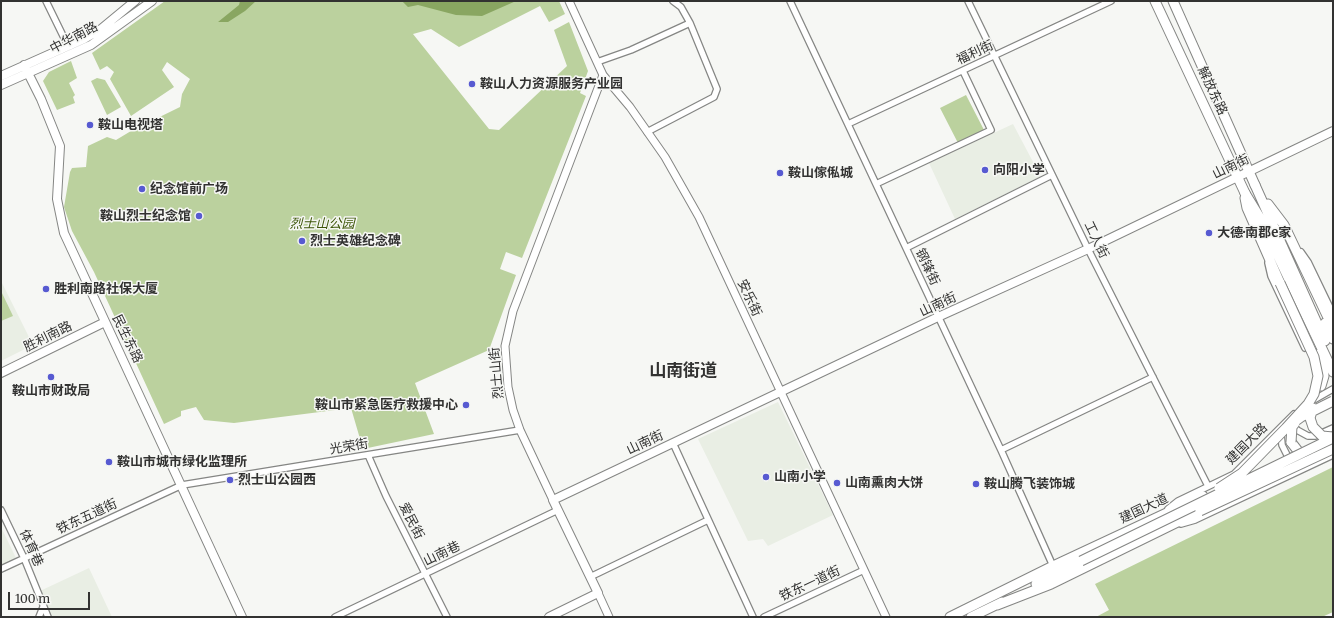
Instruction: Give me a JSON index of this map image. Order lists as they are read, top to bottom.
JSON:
{
  "streets": {
    "main road": [
      "中华南路",
      "解放东路",
      "山南街",
      "胜利南路",
      "民生东路",
      "烈士山街",
      "建国大道"
    ],
    "street": [
      "福利街",
      "工人街",
      "钢锋街",
      "安乐街",
      "建国大路",
      "光荣街",
      "铁东五道街",
      "爱民街",
      "体育巷",
      "山南巷",
      "铁东一道街"
    ]
  },
  "crossings": [
    ["中华南路", "民生东路"],
    ["福利街", "工人街"],
    ["福利街", "钢锋街"],
    ["解放东路", "山南街"],
    ["山南街", "工人街"],
    ["山南街", "钢锋街"],
    ["山南街", "安乐街"],
    ["山南街", "烈士山街"],
    ["工人街", "建国大路"],
    ["钢锋街", "建国大道"],
    ["安乐街", "烈士山街"],
    ["安乐街", "铁东一道街"],
    ["胜利南路", "民生东路"],
    ["民生东路", "光荣街"],
    ["民生东路", "铁东五道街"],
    ["烈士山街", "光荣街"],
    ["烈士山街", "山南巷"],
    ["建国大路", "建国大道"],
    ["光荣街", "铁东五道街"],
    ["光荣街", "爱民街"],
    ["铁东五道街", "体育巷"],
    ["爱民街", "山南巷"]
  ],
  "districts": ["山南街道"],
  "parks": ["烈士山公园"],
  "places": [
    "鞍山人力资源服务产业园",
    "鞍山电视塔",
    "向阳小学",
    "鞍山傢俬城",
    "纪念馆前广场",
    "鞍山烈士纪念馆",
    "大德·南郡e家",
    "烈士英雄纪念碑",
    "胜利南路社保大厦",
    "鞍山市财政局",
    "鞍山市紧急医疗救援中心",
    "鞍山市城市绿化监理所",
    "山南小学",
    "烈士山公园西",
    "山南熏肉大饼",
    "鞍山腾飞装饰城"
  ],
  "scale_bar": "100 m"
}
